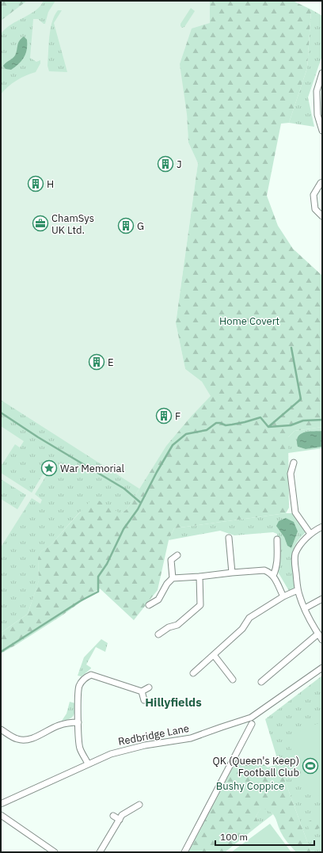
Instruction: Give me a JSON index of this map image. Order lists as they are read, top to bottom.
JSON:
{
  "streets": {
    "street": ["Redbridge Lane"]
  },
  "districts": ["Hillyfields"],
  "parks": ["Home Covert", "Bushy Coppice"],
  "places": {
    "building": [
      "J",
      "H",
      "G",
      "E",
      "F"
    ],
    "office": ["ChamSys UK Ltd."],
    "place": ["War Memorial"],
    "sports": ["QK (Queen's Keep) Football Club"]
  },
  "scale_bar": "100 m"
}
